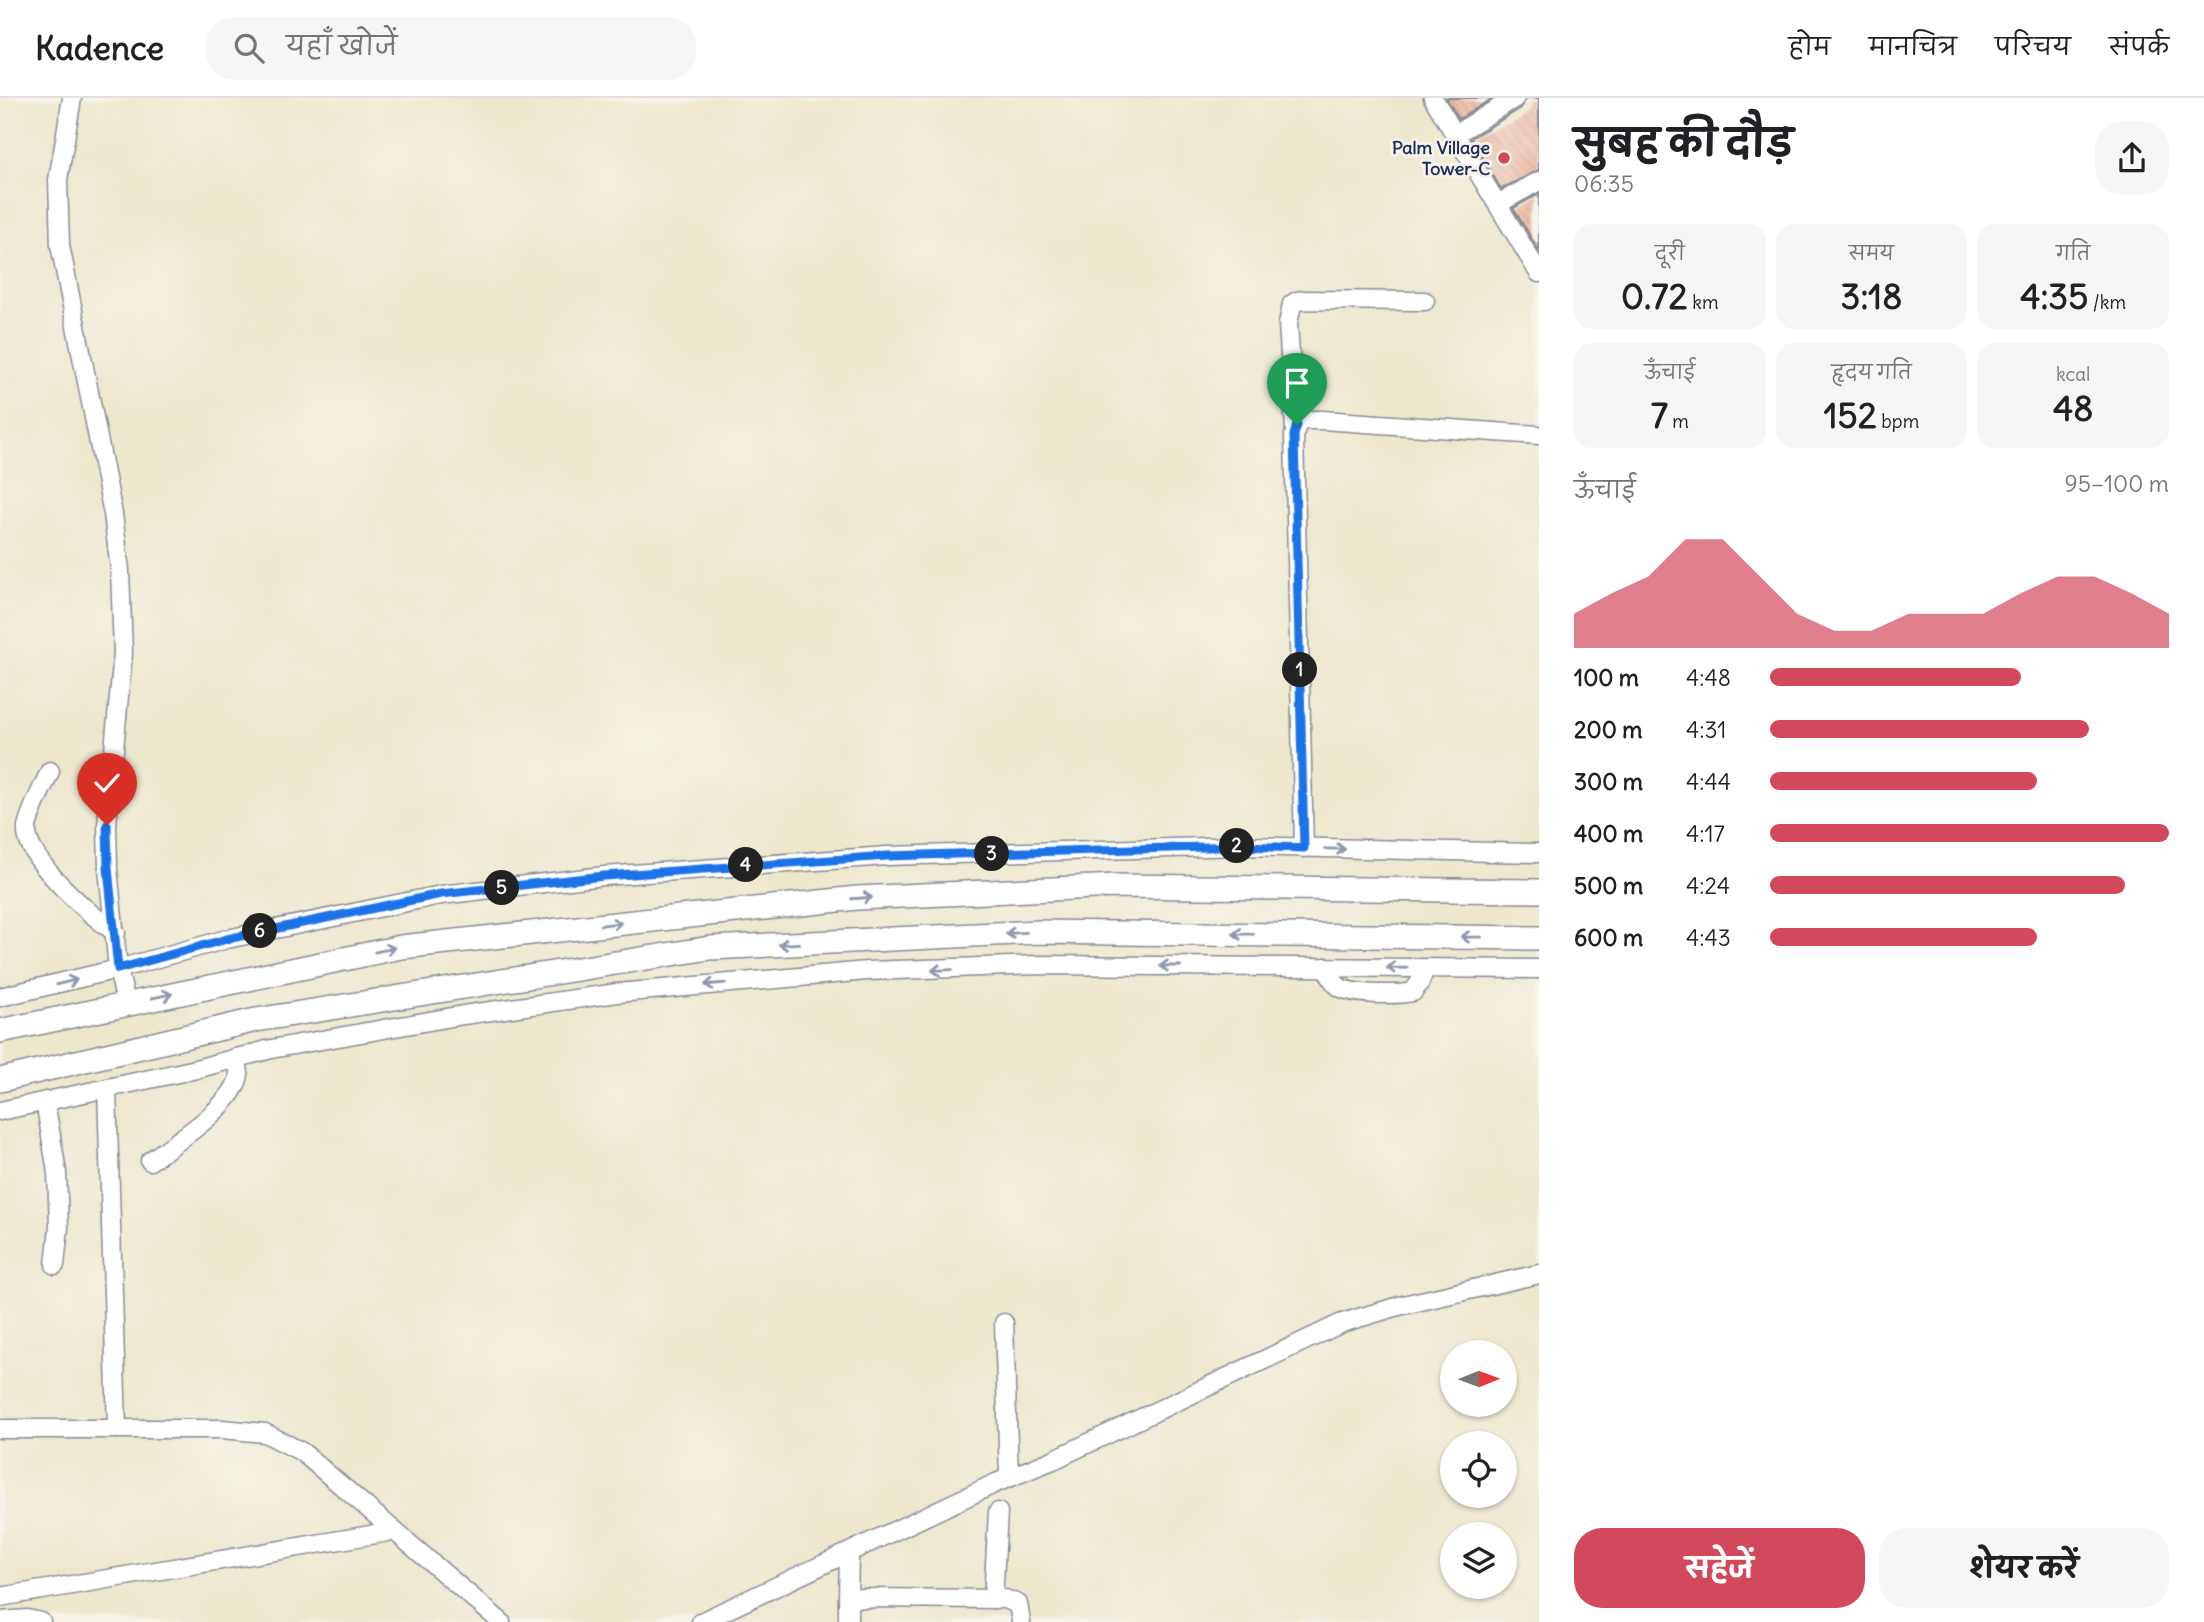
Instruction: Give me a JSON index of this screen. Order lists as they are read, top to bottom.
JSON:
{
  "places": ["Palm Village Tower-C"],
  "north": "right",
  "page": {
    "header": "Kadence",
    "search": "यहाँ खोजें",
    "nav": [
      "होम",
      "मानचित्र",
      "परिचय",
      "संपर्क"
    ],
    "heading": ["सुबह की दौड़", "06:35"],
    "stats": [
      ["दूरी", "0.72 km"],
      ["समय", "3:18"],
      ["गति", "4:35 /km"],
      ["ऊँचाई", "7 m"],
      ["हृदय गति", "152 bpm"],
      ["kcal", "48"]
    ],
    "chart": ["ऊँचाई", "95–100 m"],
    "list": [
      {
        "name": "100 m",
        "note": "4:48"
      },
      {
        "name": "200 m",
        "note": "4:31"
      },
      {
        "name": "300 m",
        "note": "4:44"
      },
      {
        "name": "400 m",
        "note": "4:17"
      },
      {
        "name": "500 m",
        "note": "4:24"
      },
      {
        "name": "600 m",
        "note": "4:43"
      }
    ],
    "pins": [
      "1",
      "2",
      "3",
      "4",
      "5",
      "6"
    ],
    "buttons": ["सहेजें", "शेयर करें"]
  }
}
